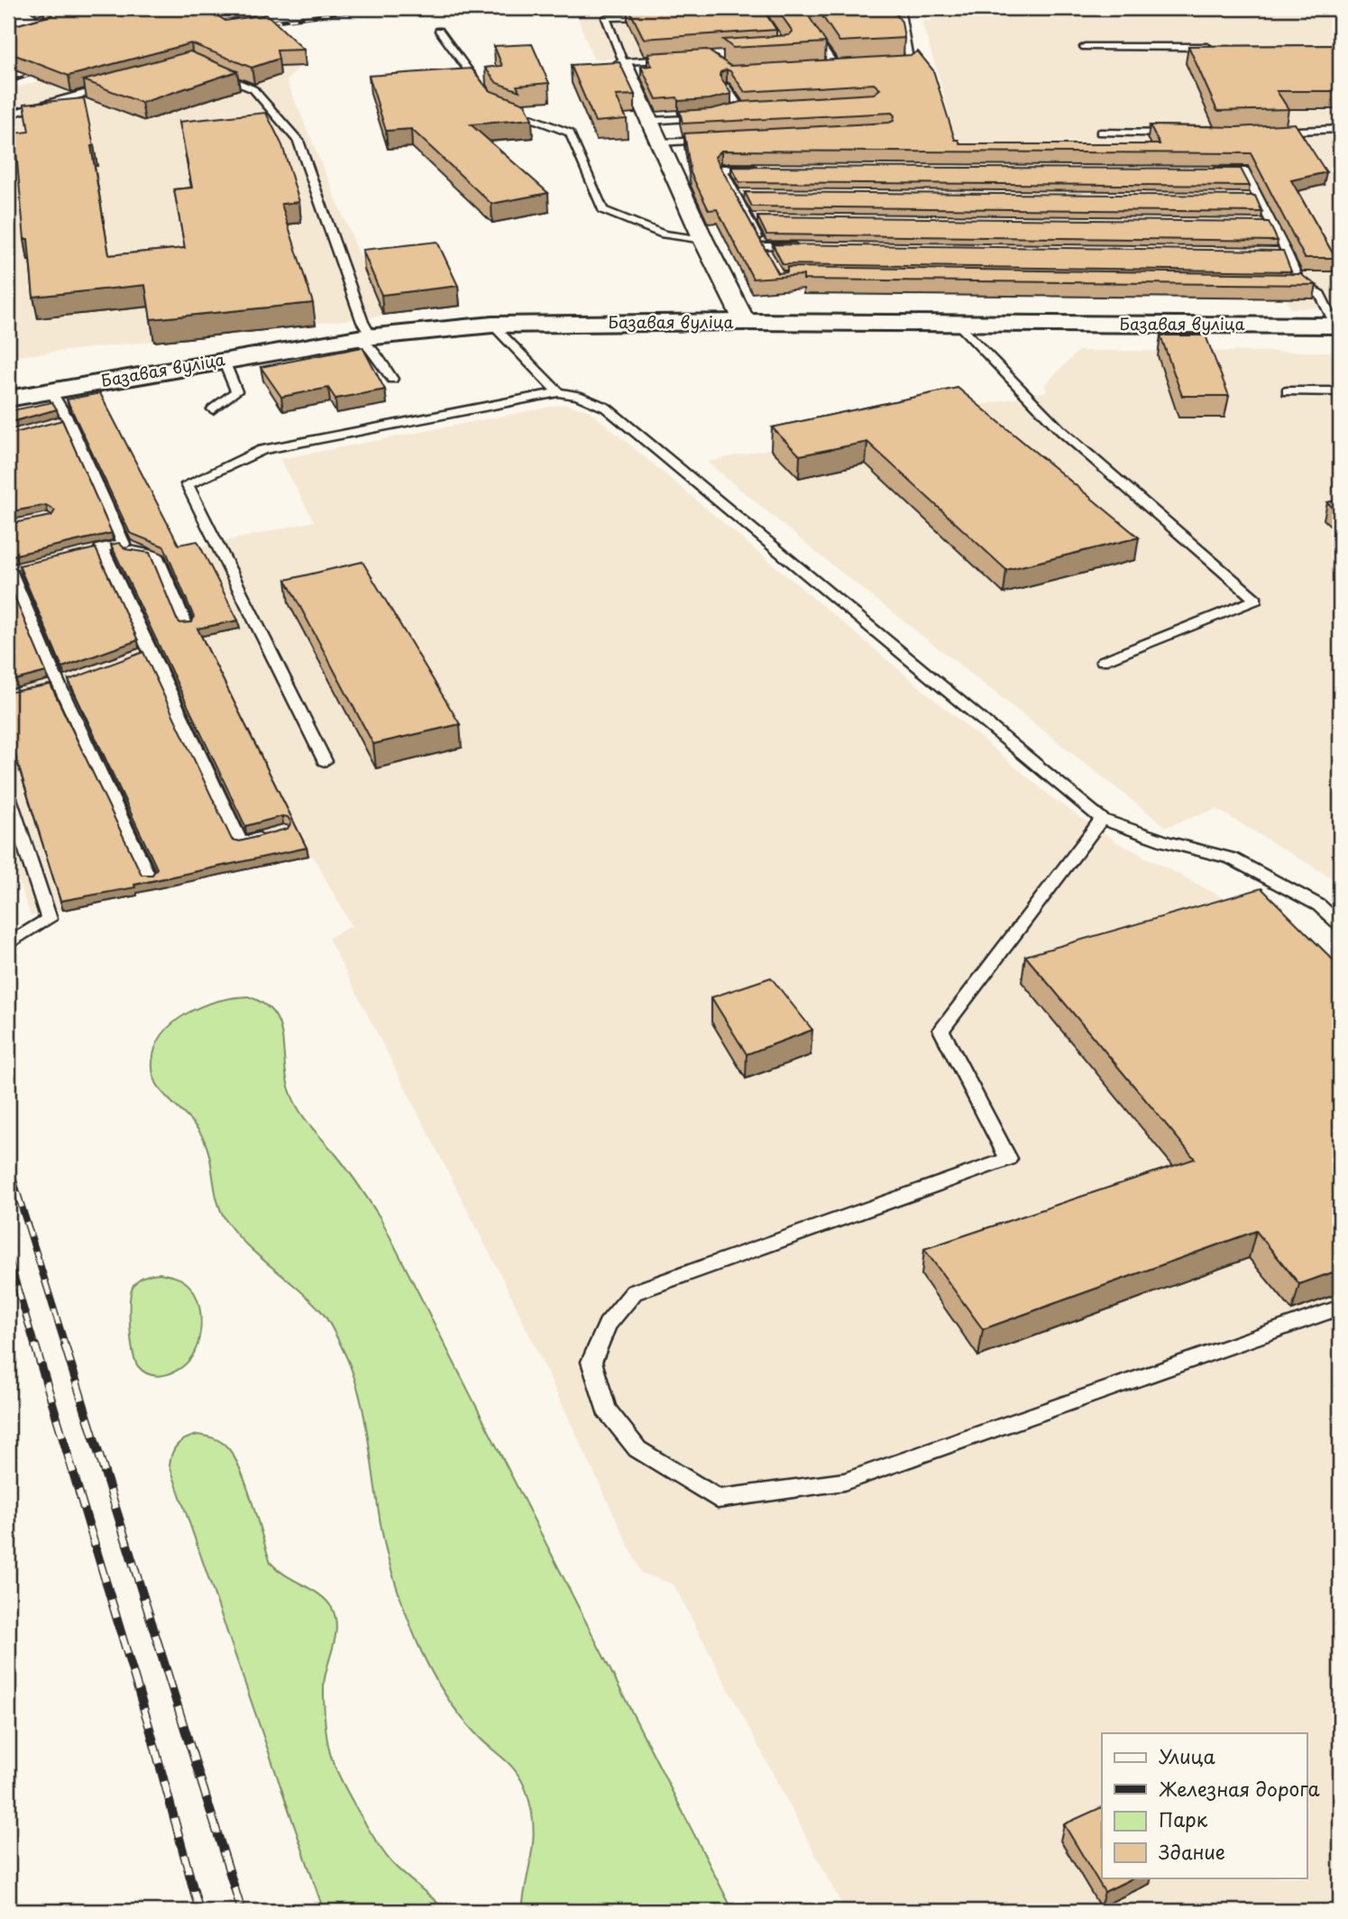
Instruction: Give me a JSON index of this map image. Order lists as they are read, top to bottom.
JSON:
{
  "streets": {
    "street": ["Базавая вуліца"]
  },
  "legend": [
    "Улица",
    "Железная дорога",
    "Парк",
    "Здание"
  ]
}
